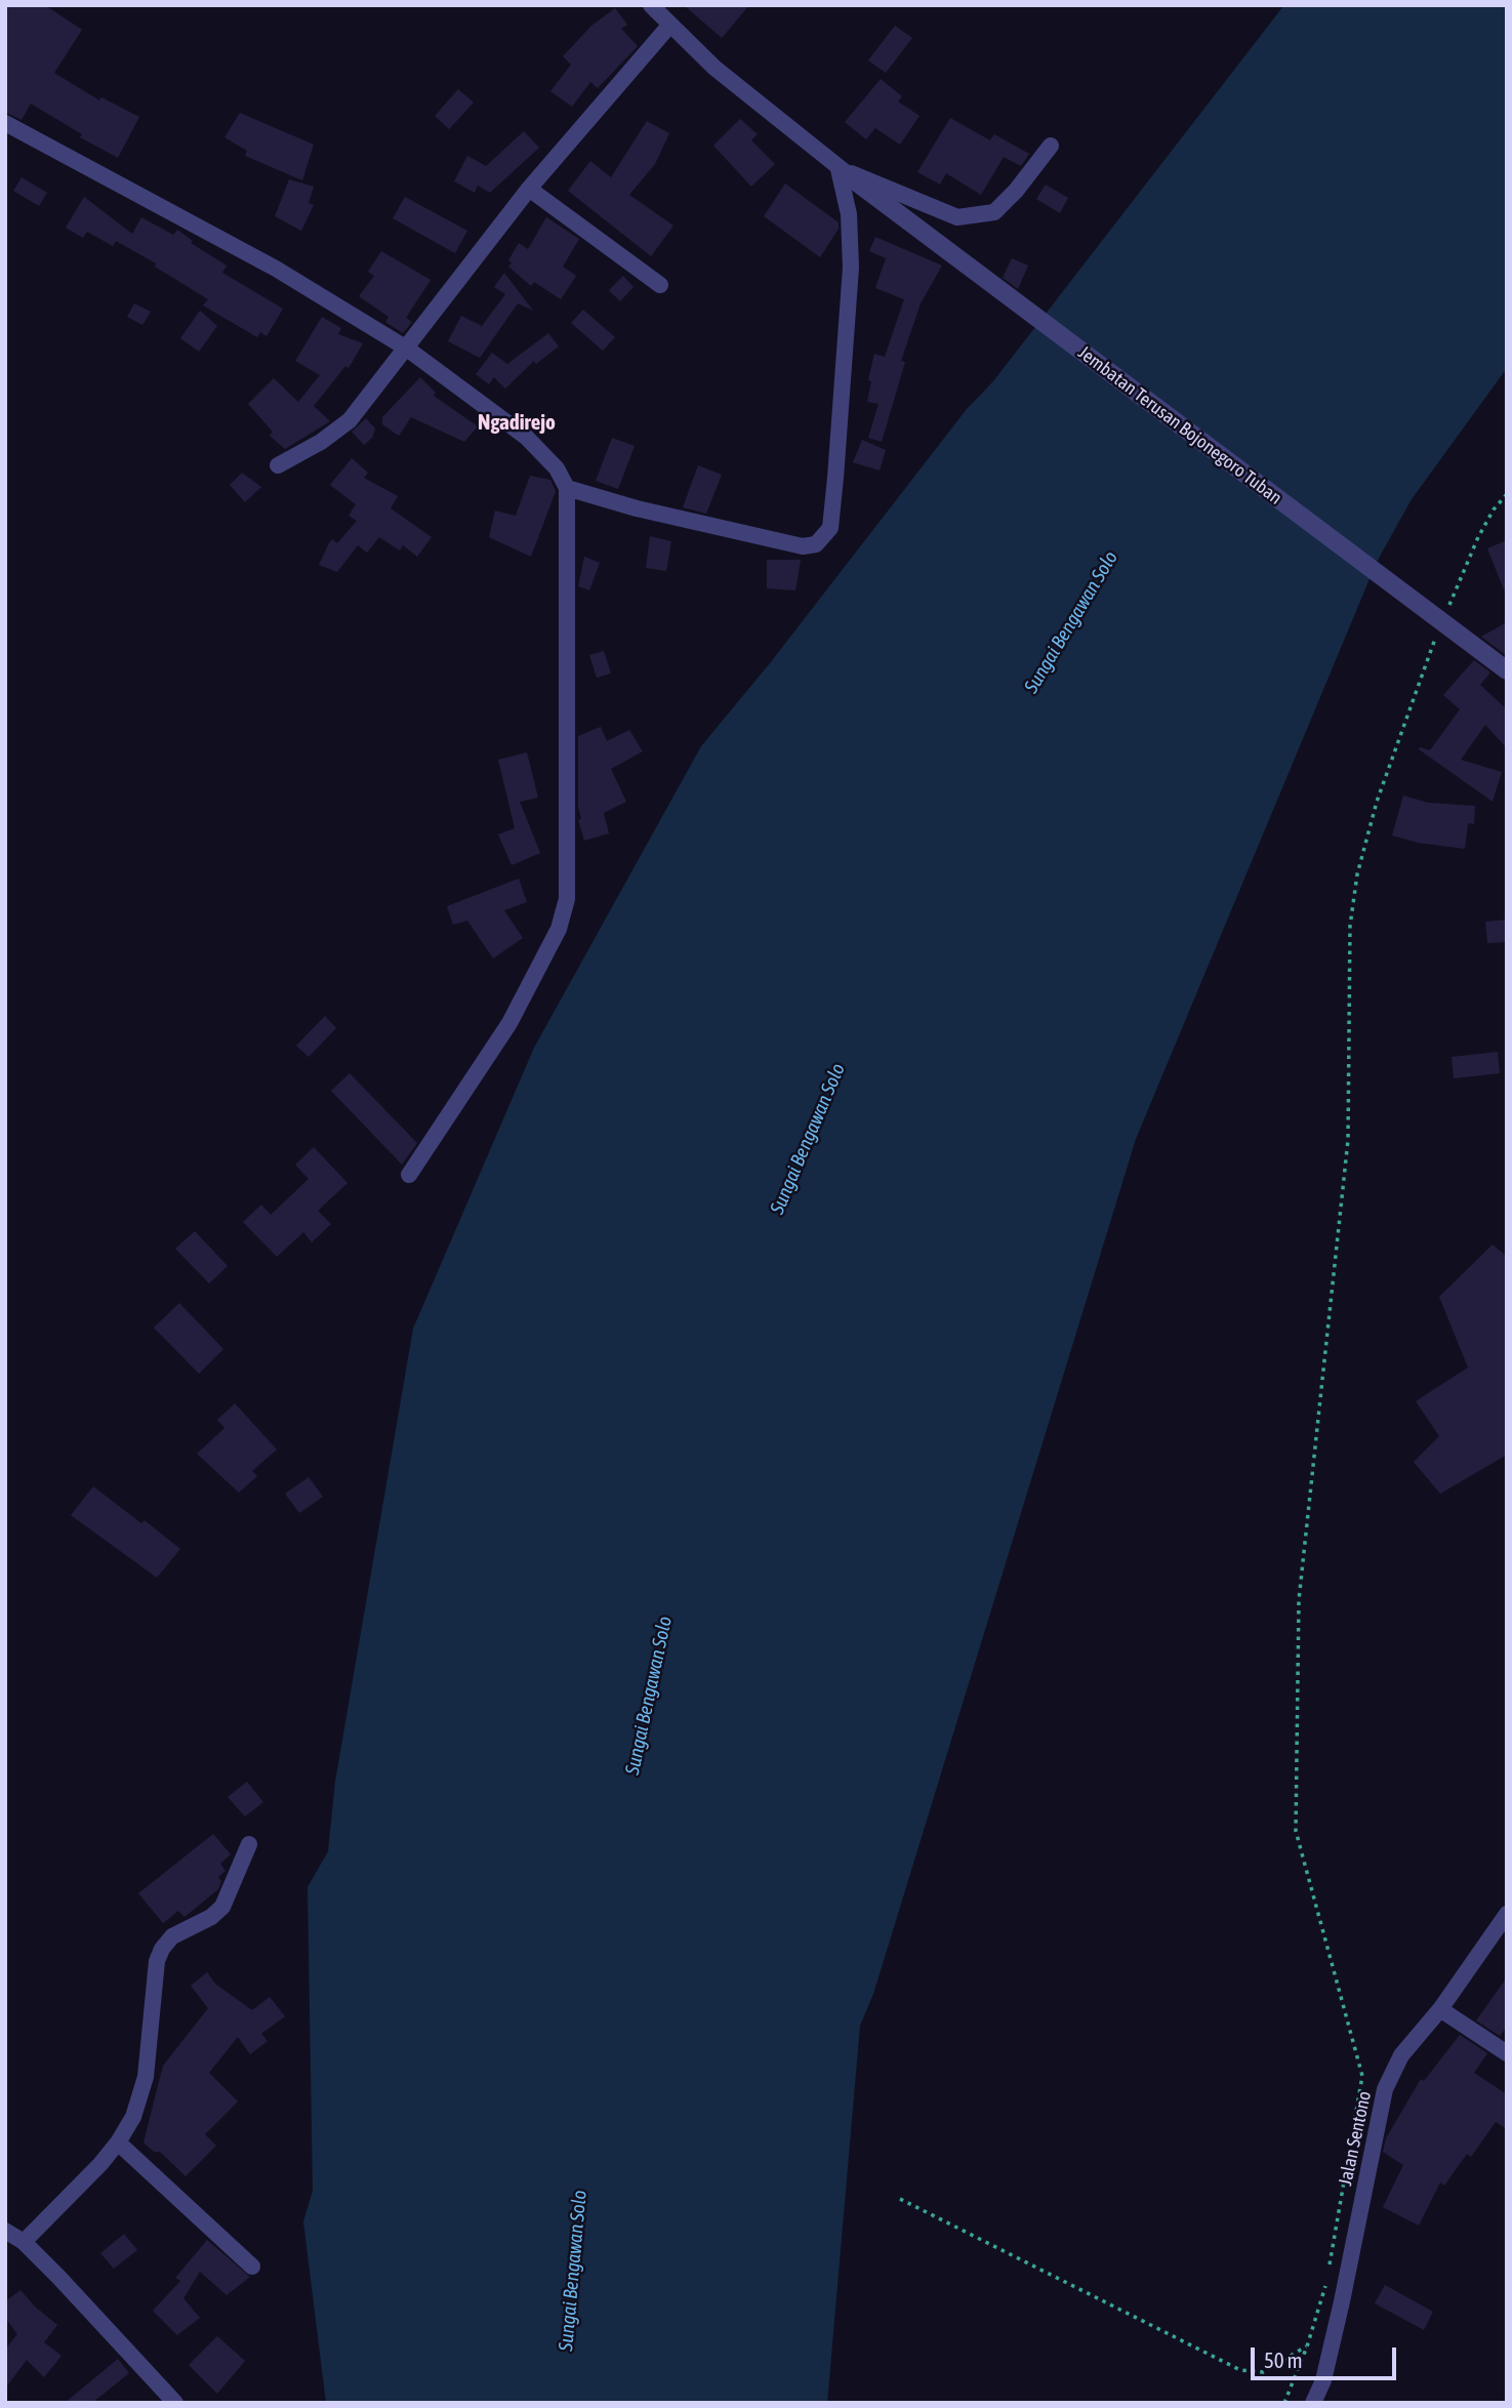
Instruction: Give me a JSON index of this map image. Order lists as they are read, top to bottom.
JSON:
{
  "streets": {
    "street": ["Jembatan Terusan Bojonegoro Tuban", "Jalan Sentono"]
  },
  "districts": ["Ngadirejo"],
  "water": ["Sungai Bengawan Solo"],
  "scale_bar": "50 m"
}
